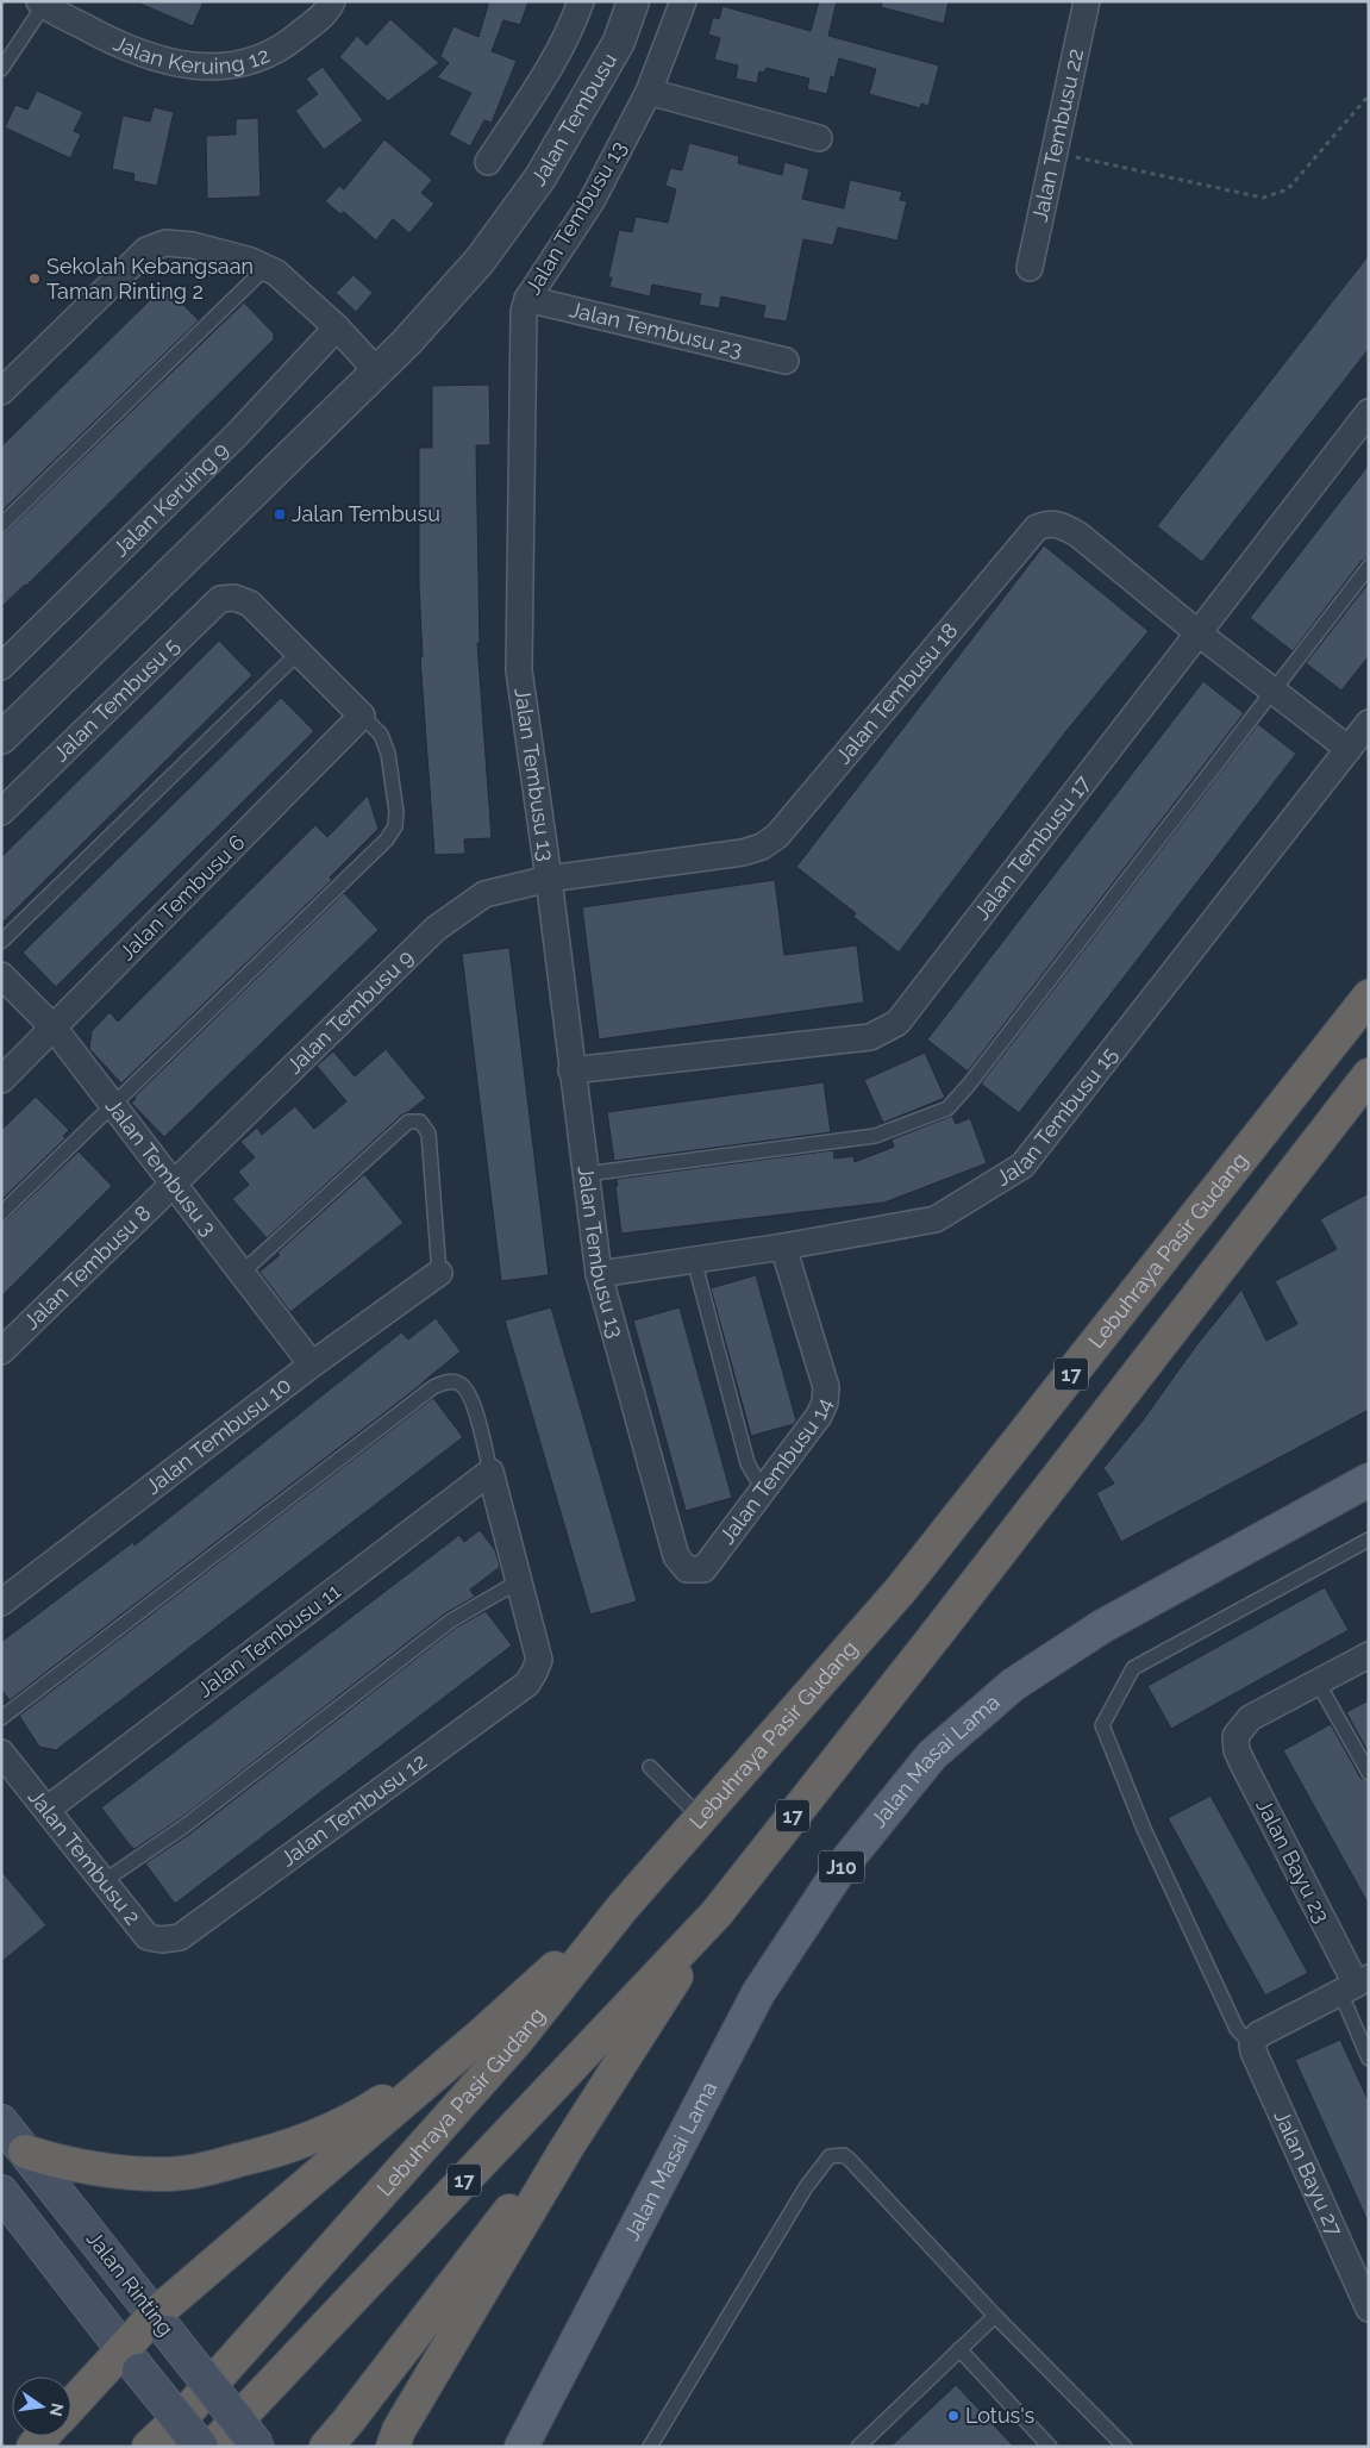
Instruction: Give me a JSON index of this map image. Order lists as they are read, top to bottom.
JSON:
{
  "streets": {
    "highway": ["Lebuhraya Pasir Gudang", "17"],
    "main road": ["Jalan Masai Lama", "J10", "Jalan Rinting"],
    "street": [
      "Jalan Keruing 12",
      "Jalan Tembusu",
      "Jalan Tembusu 22",
      "Jalan Tembusu 13",
      "Jalan Tembusu 23",
      "Jalan Keruing 9",
      "Jalan Tembusu 18",
      "Jalan Tembusu 5",
      "Jalan Tembusu 17",
      "Jalan Tembusu 6",
      "Jalan Tembusu 9",
      "Jalan Tembusu 15",
      "Jalan Tembusu 3",
      "Jalan Tembusu 8",
      "Jalan Tembusu 10",
      "Jalan Tembusu 14",
      "Jalan Tembusu 11",
      "Jalan Tembusu 12",
      "Jalan Tembusu 2",
      "Jalan Bayu 23",
      "Jalan Bayu 27"
    ]
  },
  "crossings": [
    ["Jalan Tembusu 13", "Jalan Tembusu 23"],
    ["Jalan Tembusu 13", "Jalan Tembusu 18"],
    ["Jalan Tembusu 13", "Jalan Tembusu 17"],
    ["Jalan Tembusu 13", "Jalan Tembusu 9"],
    ["Jalan Tembusu 13", "Jalan Tembusu 15"],
    ["Jalan Tembusu 13", "Jalan Tembusu 14"],
    ["Jalan Tembusu 18", "Jalan Tembusu 17"],
    ["Jalan Tembusu 18", "Jalan Tembusu 9"],
    ["Jalan Tembusu 6", "Jalan Tembusu 3"],
    ["Jalan Tembusu 9", "Jalan Tembusu 3"],
    ["Jalan Tembusu 9", "Jalan Tembusu 8"],
    ["Jalan Tembusu 15", "Jalan Tembusu 14"],
    ["Jalan Tembusu 3", "Jalan Tembusu 8"],
    ["Jalan Tembusu 3", "Jalan Tembusu 10"],
    ["Jalan Tembusu 11", "Jalan Tembusu 2"],
    ["Jalan Tembusu 12", "Jalan Tembusu 2"]
  ],
  "places": {
    "other": ["Sekolah Kebangsaan Taman Rinting 2", "Lotus's"],
    "transit": ["Jalan Tembusu"]
  },
  "north": "right"
}
